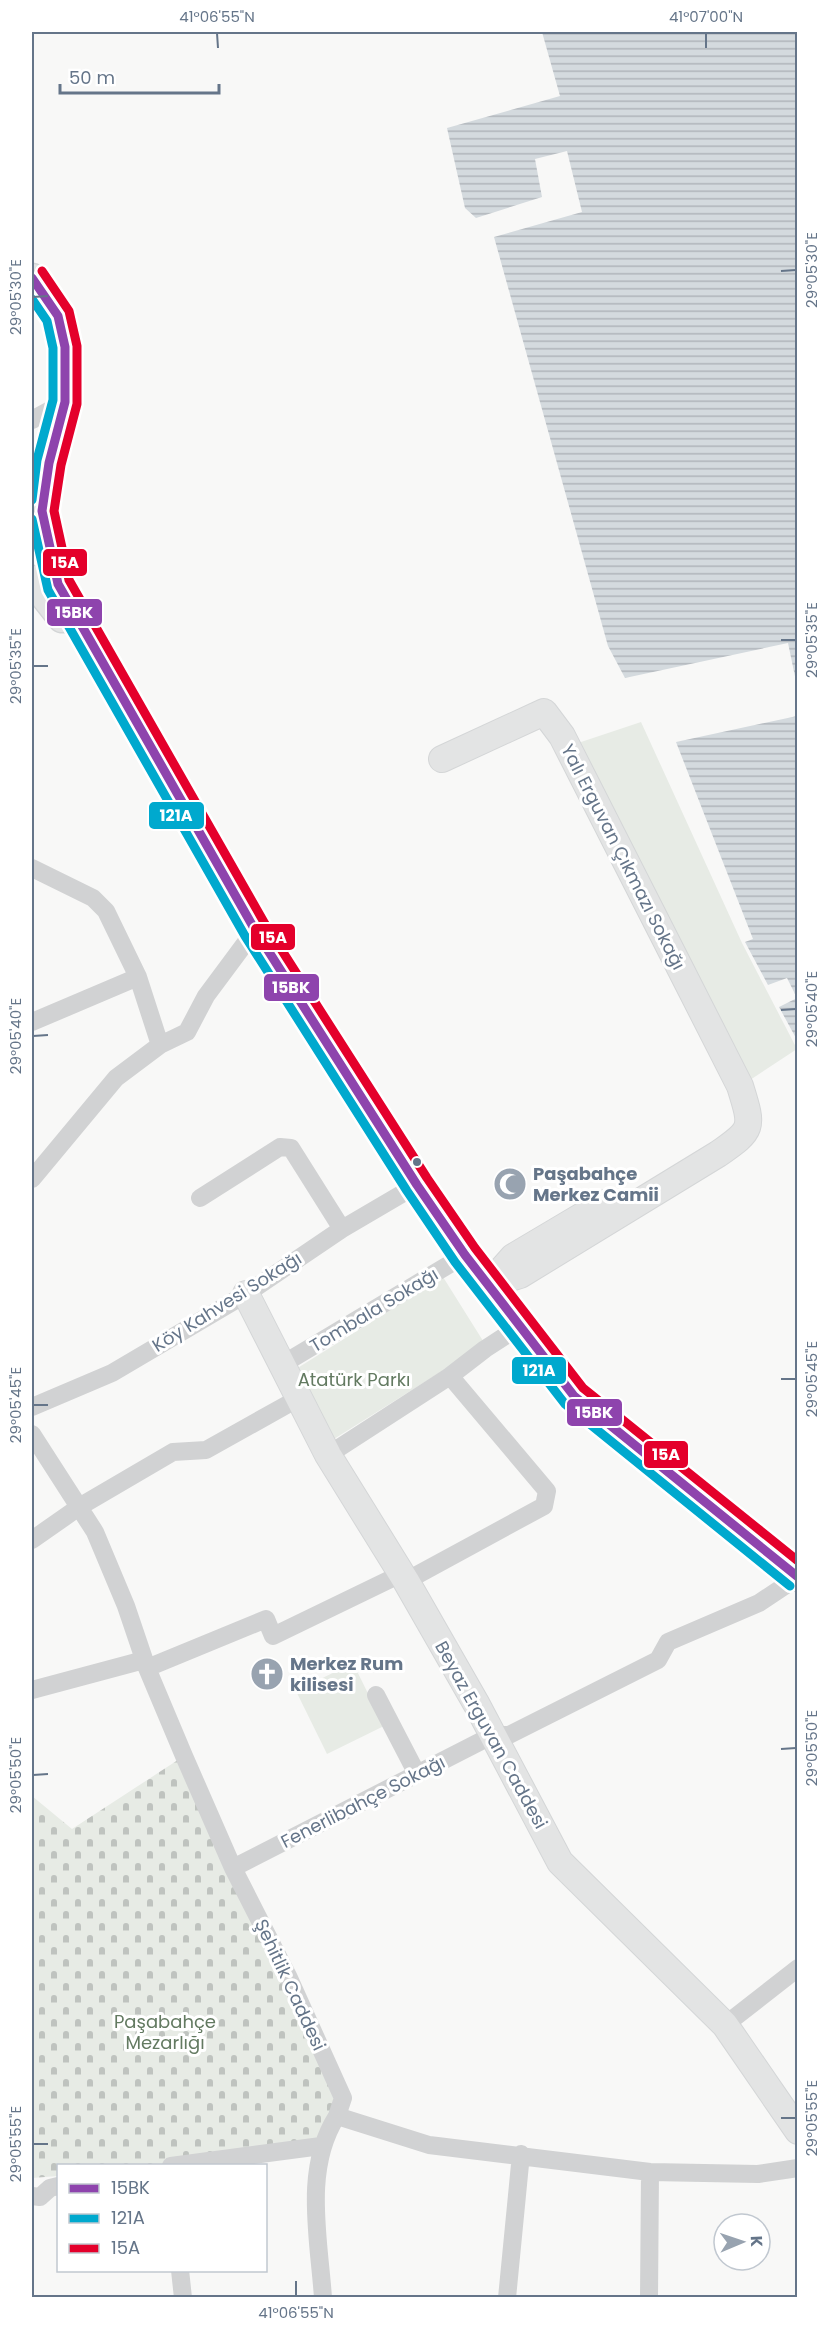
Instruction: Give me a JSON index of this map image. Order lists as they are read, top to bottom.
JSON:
{
  "streets": {
    "main road": ["Yalı Erguvan Çıkmazı Sokağı", "Beyaz Erguvan Caddesi"],
    "street": [
      "Köy Kahvesi Sokağı",
      "Tombala Sokağı",
      "Fenerlibahçe Sokağı",
      "Şehitlik Caddesi"
    ]
  },
  "crossings": [
    ["Köy Kahvesi Sokağı", "Beyaz Erguvan Caddesi"],
    ["Tombala Sokağı", "Beyaz Erguvan Caddesi"],
    ["Beyaz Erguvan Caddesi", "Fenerlibahçe Sokağı"],
    ["Fenerlibahçe Sokağı", "Şehitlik Caddesi"]
  ],
  "parks": ["Atatürk Parkı", "Paşabahçe Mezarlığı"],
  "places": {
    "mosque": ["Paşabahçe Merkez Camii"],
    "church": ["Merkez Rum kilisesi"]
  },
  "lines": ["transit line 15A", "transit line 15BK", "transit line 121A"],
  "legend": ["15BK", "121A", "15A"],
  "scale_bar": "50 m",
  "north": "right",
  "coordinates": [
    "41°06'55\"N",
    "41°07'00\"N",
    "29°05'30\"E",
    "29°05'35\"E",
    "29°05'40\"E",
    "29°05'45\"E",
    "29°05'50\"E",
    "29°05'55\"E"
  ]
}
